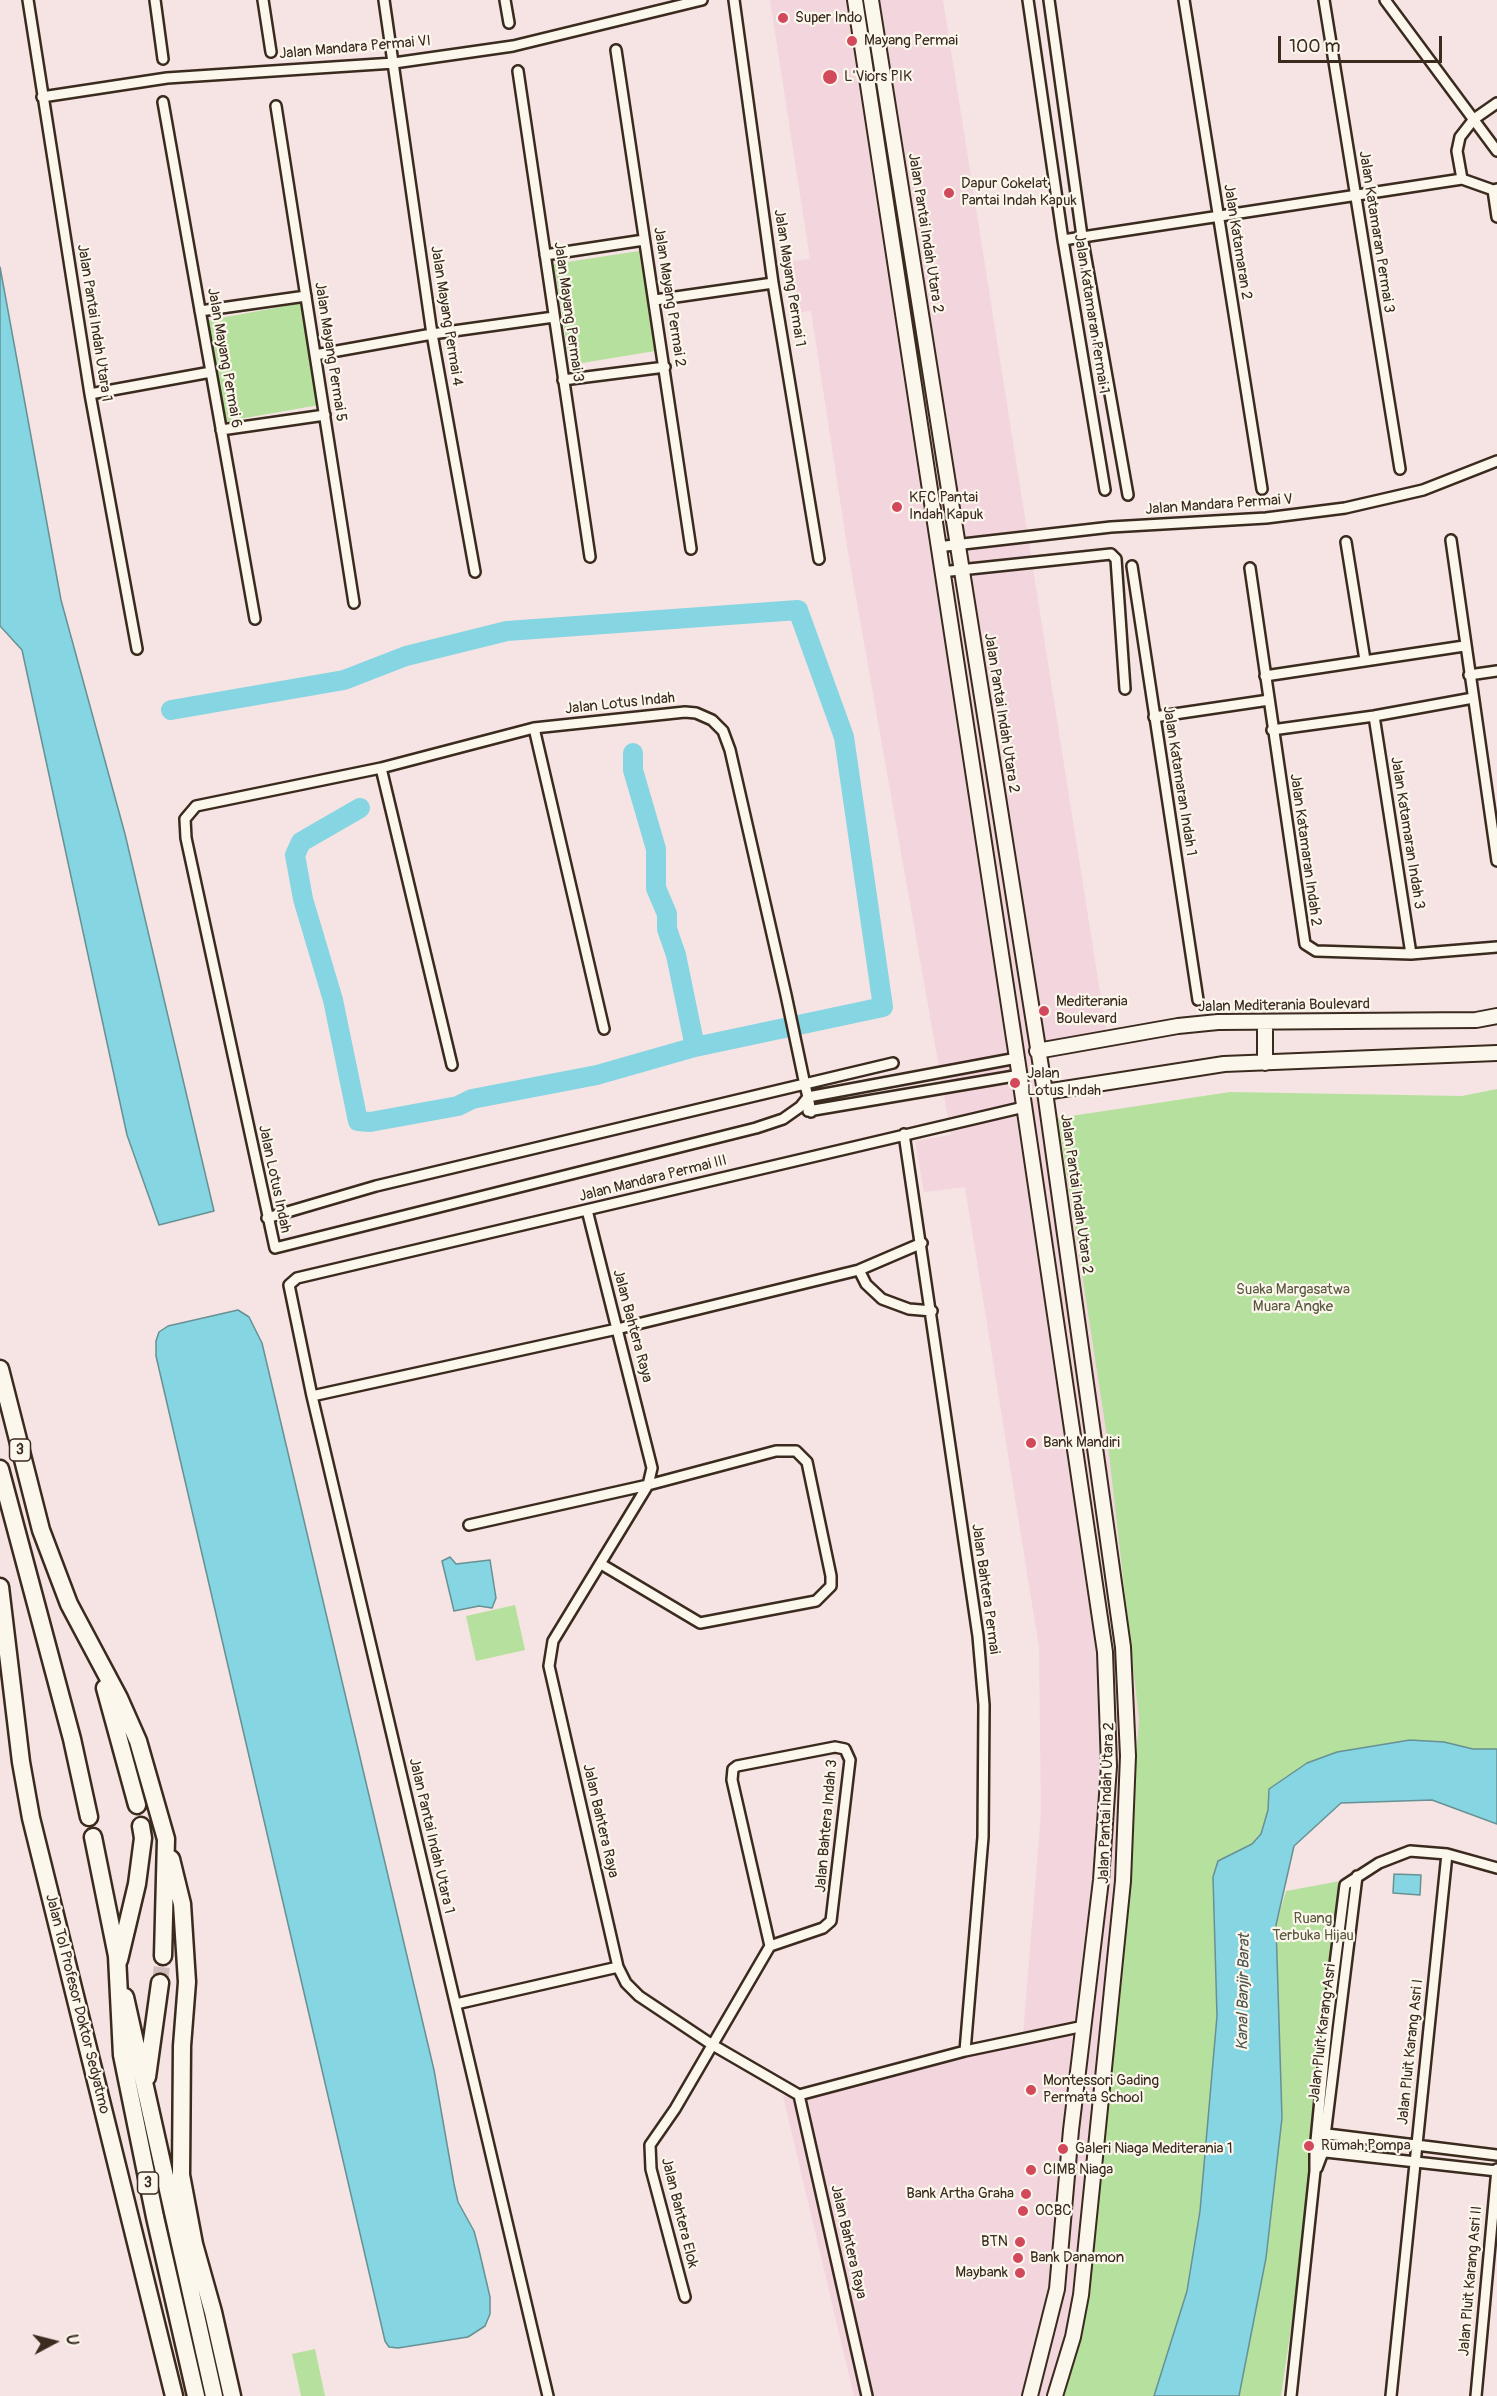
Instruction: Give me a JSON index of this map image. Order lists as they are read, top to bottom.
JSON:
{
  "streets": {
    "highway": ["3", "Jalan Tol Profesor Doktor Sedyatmo"],
    "street": [
      "Jalan Mandara Permai VI",
      "Jalan Katamaran Permai 3",
      "Jalan Pantai Indah Utara 2",
      "Jalan Katamaran 2",
      "Jalan Mayang Permai 1",
      "Jalan Mayang Permai 2",
      "Jalan Mayang Permai 3",
      "Jalan Katamaran Permai 1",
      "Jalan Mayang Permai 4",
      "Jalan Pantai Indah Utara 1",
      "Jalan Mayang Permai 5",
      "Jalan Mayang Permai 6",
      "Jalan Mandara Permai V",
      "Jalan Lotus Indah",
      "Jalan Katamaran Indah 1",
      "Jalan Katamaran Indah 3",
      "Jalan Katamaran Indah 2",
      "Jalan Mediterania Boulevard",
      "Jalan Mandara Permai III",
      "Jalan Bahtera Raya",
      "Jalan Bahtera Permai",
      "Jalan Bahtera Indah 3",
      "Jalan Pluit Karang Asri",
      "Jalan Pluit Karang Asri I",
      "Jalan Bahtera Elok",
      "Jalan Pluit Karang Asri II"
    ]
  },
  "crossings": [
    ["Jalan Mandara Permai VI", "Jalan Mayang Permai 4"],
    ["Jalan Mandara Permai VI", "Jalan Pantai Indah Utara 1"],
    ["Jalan Pantai Indah Utara 2", "Jalan Mandara Permai V"],
    ["Jalan Pantai Indah Utara 2", "Jalan Mediterania Boulevard"],
    ["Jalan Pantai Indah Utara 2", "Jalan Mandara Permai III"],
    ["Jalan Pantai Indah Utara 1", "Jalan Mandara Permai III"],
    ["Jalan Katamaran Indah 3", "Jalan Katamaran Indah 2"],
    ["Jalan Mandara Permai III", "Jalan Bahtera Raya"],
    ["Jalan Mandara Permai III", "Jalan Bahtera Permai"],
    ["Jalan Bahtera Raya", "Jalan Bahtera Elok"]
  ],
  "water": ["Kanal Banjir Barat"],
  "parks": ["Suaka Margasatwa Muara Angke", "Ruang Terbuka Hijau"],
  "places": [
    "Super Indo",
    "Mayang Permai",
    "L'Viors PIK",
    "Dapur Cokelat Pantai Indah Kapuk",
    "KFC Pantai Indah Kapuk",
    "Mediterania Boulevard",
    "Jalan Lotus Indah",
    "Bank Mandiri",
    "Montessori Gading Permata School",
    "Rumah Pompa",
    "Galeri Niaga Mediterania 1",
    "CIMB Niaga",
    "Bank Artha Graha",
    "OCBC",
    "BTN",
    "Bank Danamon",
    "Maybank"
  ],
  "scale_bar": "100 m",
  "north": "right"
}
